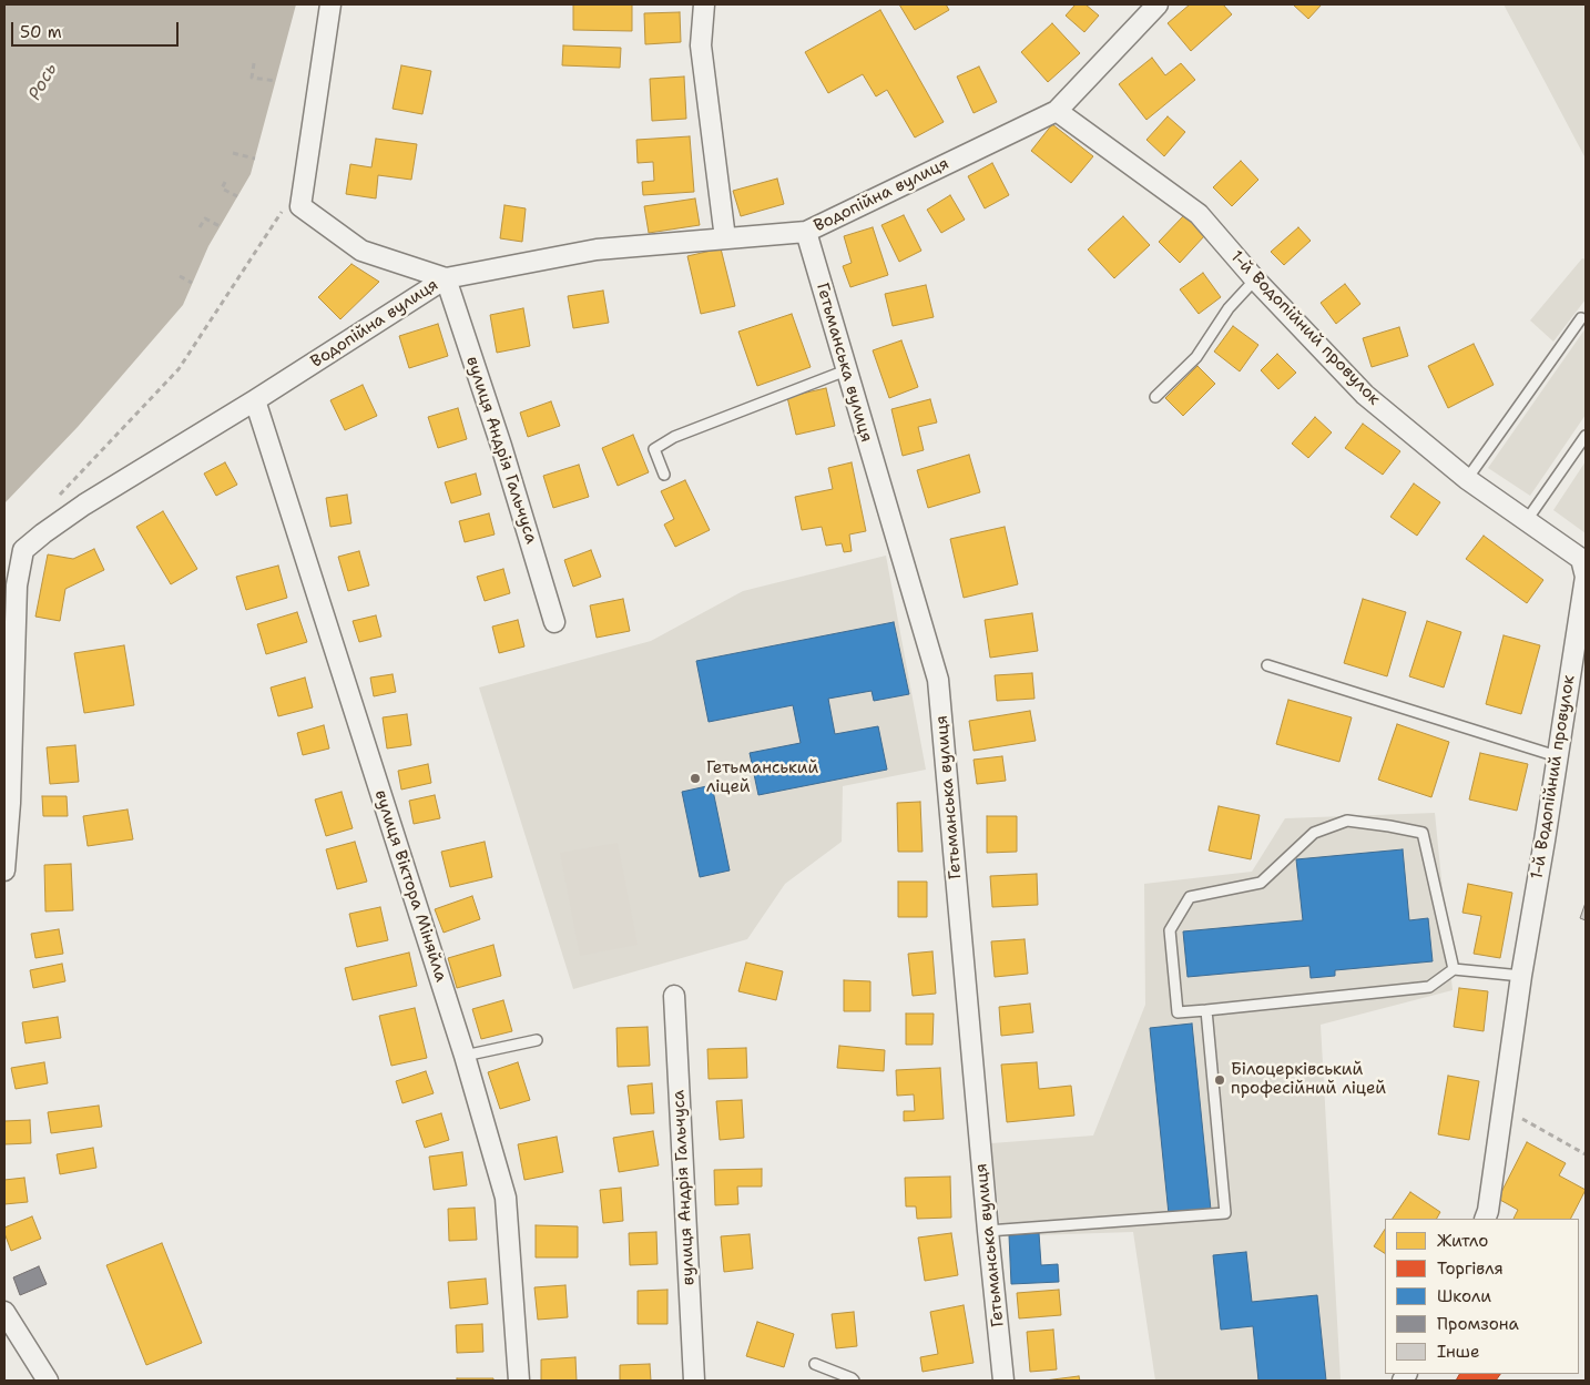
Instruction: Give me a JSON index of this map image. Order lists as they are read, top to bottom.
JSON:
{
  "streets": {
    "street": [
      "Водопійна вулиця",
      "1-й Водопійний провулок",
      "Гетьманська вулиця",
      "вулиця Андрія Гальчуса",
      "вулиця Віктора Міняйла"
    ]
  },
  "crossings": [
    ["Водопійна вулиця", "1-й Водопійний провулок"],
    ["Водопійна вулиця", "Гетьманська вулиця"],
    ["Водопійна вулиця", "вулиця Андрія Гальчуса"],
    ["Водопійна вулиця", "вулиця Віктора Міняйла"]
  ],
  "water": ["Рось"],
  "places": ["Гетьманський ліцей", "Білоцерківський професійний ліцей"],
  "legend": [
    "Житло",
    "Торгівля",
    "Школи",
    "Промзона",
    "Інше"
  ],
  "scale_bar": "50 m"
}
